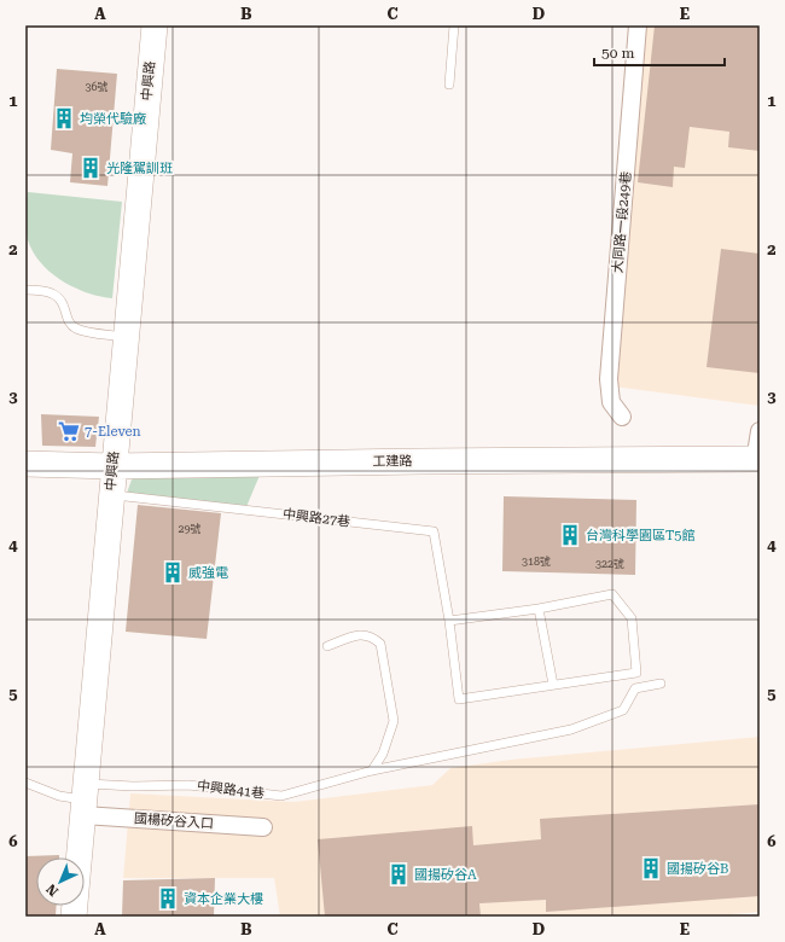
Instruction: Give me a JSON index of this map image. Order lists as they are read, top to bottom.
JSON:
{
  "streets": {
    "street": [
      "中興路",
      "大同路一段249巷",
      "工建路",
      "國楊矽谷入口"
    ],
    "lane": ["中興路27巷", "中興路41巷"]
  },
  "crossings": [
    ["中興路", "工建路"],
    ["中興路", "中興路27巷"],
    ["中興路", "中興路41巷"],
    ["中興路", "國楊矽谷入口"],
    ["中興路41巷", "國楊矽谷入口"]
  ],
  "places": {
    "building": [
      "均榮代驗廠",
      "光隆駕訓班",
      "台灣科學園區T5館",
      "威強電",
      "國揚矽谷B",
      "國揚矽谷A",
      "資本企業大樓"
    ],
    "supermarket": ["7-Eleven"]
  },
  "house_numbers": [
    "36號",
    "29號",
    "318號",
    "322號"
  ],
  "scale_bar": "50 m",
  "north": "bottom left",
  "grid": {
    "columns": [
      "A",
      "B",
      "C",
      "D",
      "E"
    ],
    "rows": [
      "1",
      "2",
      "3",
      "4",
      "5",
      "6"
    ]
  }
}
